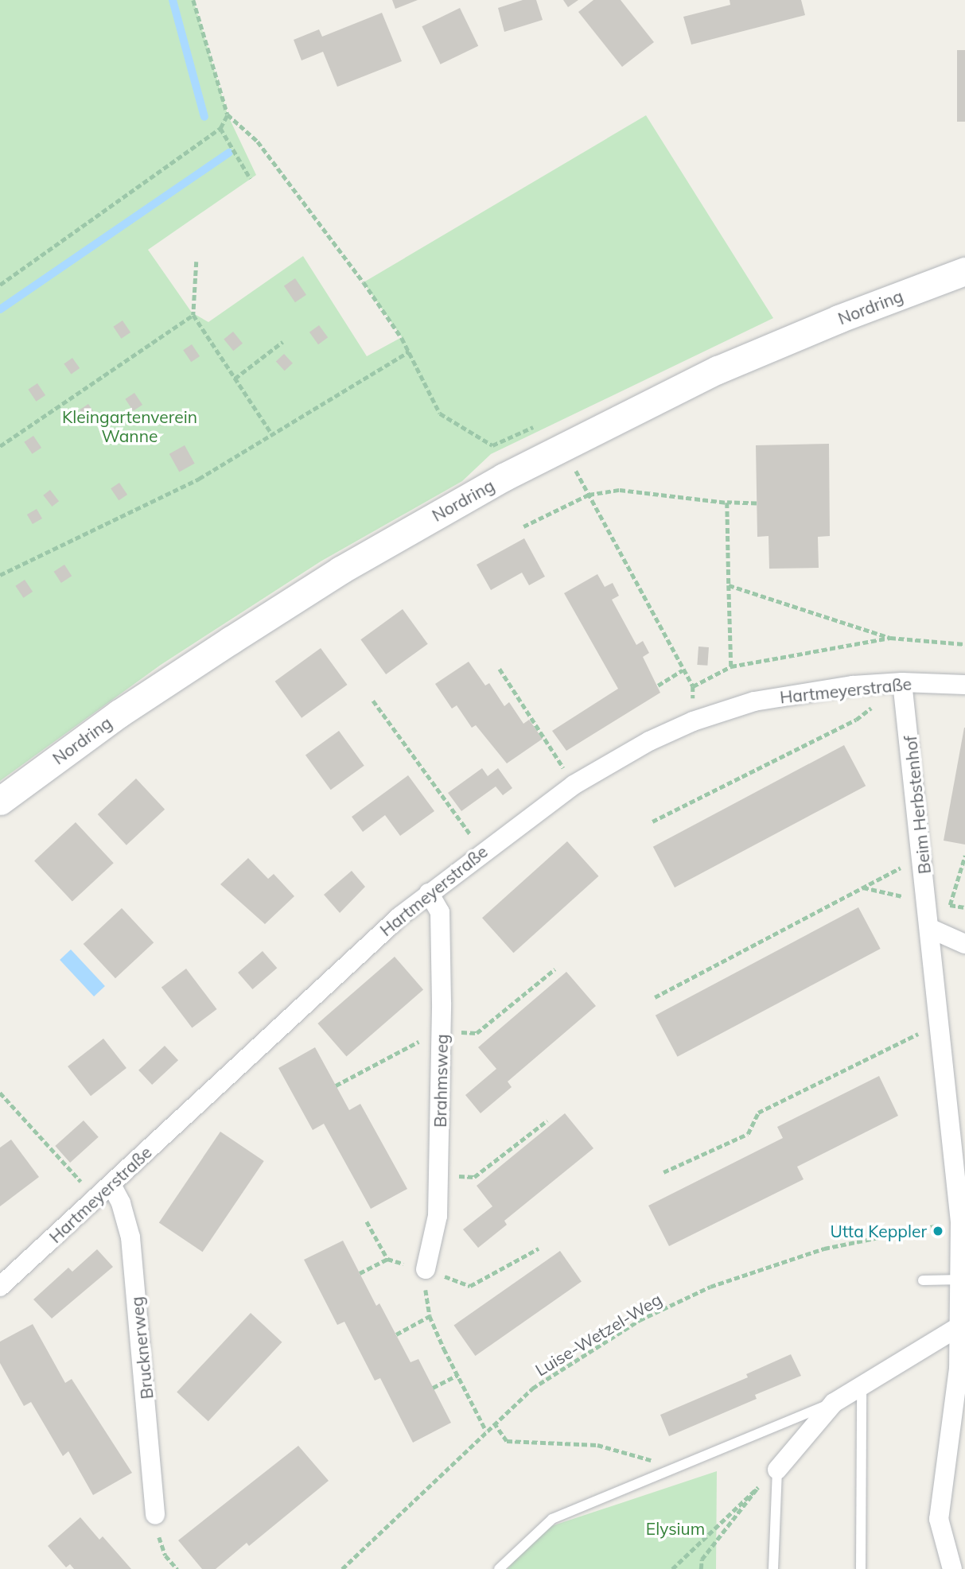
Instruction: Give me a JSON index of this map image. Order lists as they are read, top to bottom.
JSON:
{
  "streets": {
    "street": [
      "Nordring",
      "Hartmeyerstraße",
      "Beim Herbstenhof",
      "Brahmsweg",
      "Brucknerweg"
    ],
    "path": ["Luise-Wetzel-Weg"]
  },
  "crossings": [
    ["Hartmeyerstraße", "Beim Herbstenhof"],
    ["Hartmeyerstraße", "Brahmsweg"],
    ["Hartmeyerstraße", "Brucknerweg"],
    ["Beim Herbstenhof", "Luise-Wetzel-Weg"]
  ],
  "parks": ["Kleingartenverein Wanne", "Elysium"],
  "places": ["Utta Keppler"]
}
